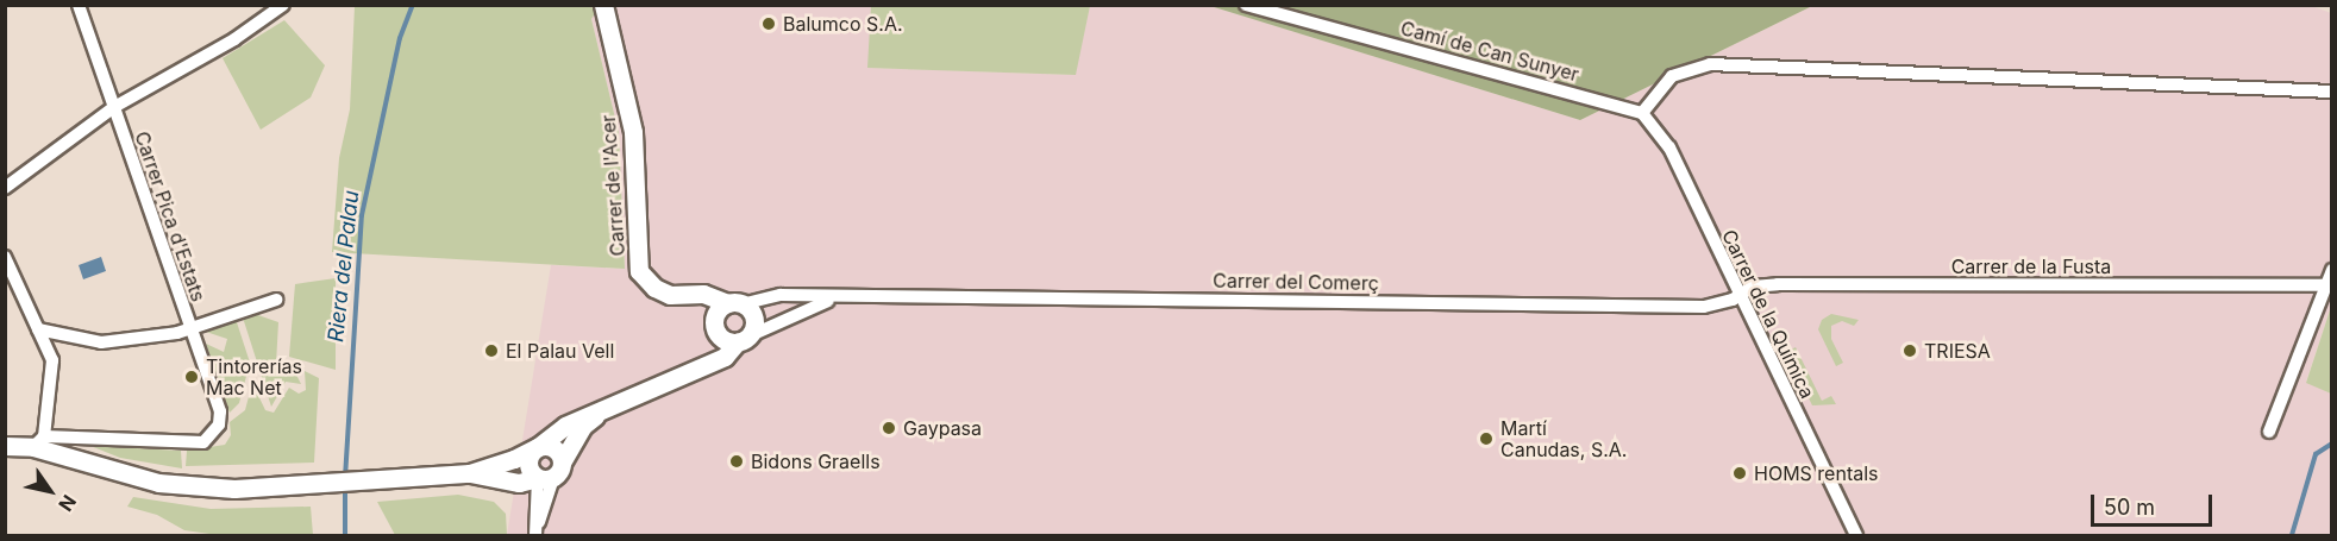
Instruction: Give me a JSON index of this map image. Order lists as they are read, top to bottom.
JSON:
{
  "streets": {
    "street": [
      "Camí de Can Sunyer",
      "Carrer de l'Acer",
      "Carrer Pica d'Estats",
      "Carrer de la Fusta",
      "Carrer del Comerç",
      "Carrer de la Química"
    ]
  },
  "crossings": [
    ["Camí de Can Sunyer", "Carrer de la Química"],
    ["Carrer de l'Acer", "Carrer del Comerç"],
    ["Carrer de la Fusta", "Carrer del Comerç"],
    ["Carrer de la Fusta", "Carrer de la Química"],
    ["Carrer del Comerç", "Carrer de la Química"]
  ],
  "water": ["Riera del Palau"],
  "places": [
    "Balumco S.A.",
    "El Palau Vell",
    "TRIESA",
    "Tintorerías Mac Net",
    "Gaypasa",
    "Martí Canudas, S.A.",
    "Bidons Graells",
    "HOMS rentals"
  ],
  "scale_bar": "50 m",
  "north": "bottom right"
}
